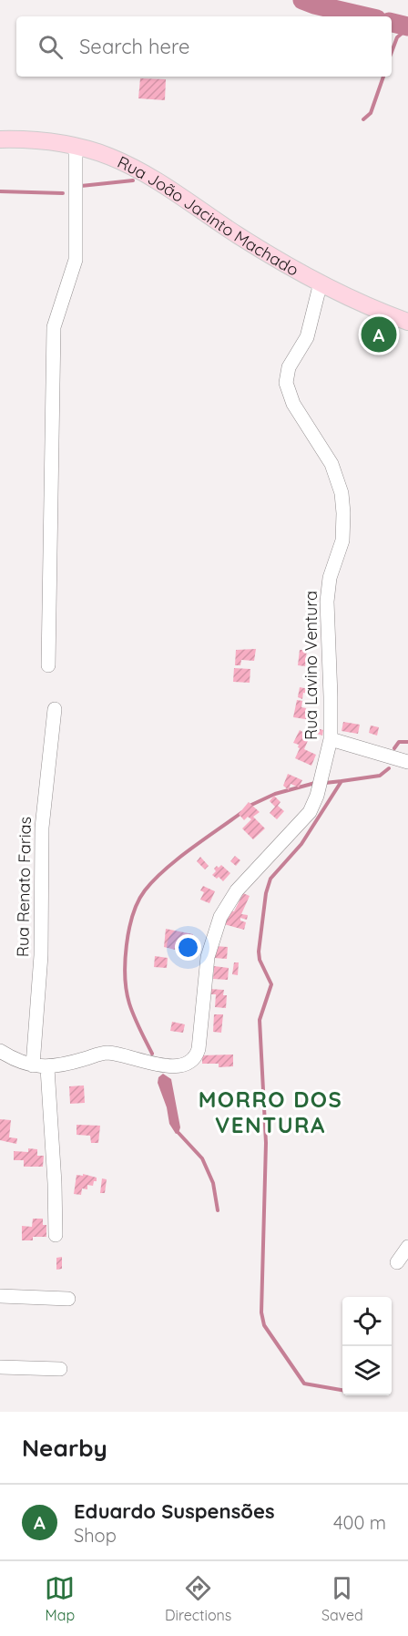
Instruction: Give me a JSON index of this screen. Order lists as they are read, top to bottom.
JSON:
{
  "streets": {
    "main road": ["Rua João Jacinto Machado"],
    "street": ["Rua Lavino Ventura", "Rua Renato Farias"]
  },
  "crossings": [
    ["Rua João Jacinto Machado", "Rua Lavino Ventura"],
    ["Rua Lavino Ventura", "Rua Renato Farias"]
  ],
  "districts": ["MORRO DOS VENTURA"],
  "page": {
    "search": "Search here",
    "pins": "A",
    "heading": "Nearby",
    "list": [
      {
        "mark": "A",
        "name": "Eduardo Suspensões",
        "note": "Shop",
        "value": "400 m"
      }
    ],
    "nav": ["Map", "Directions", "Saved"]
  }
}
